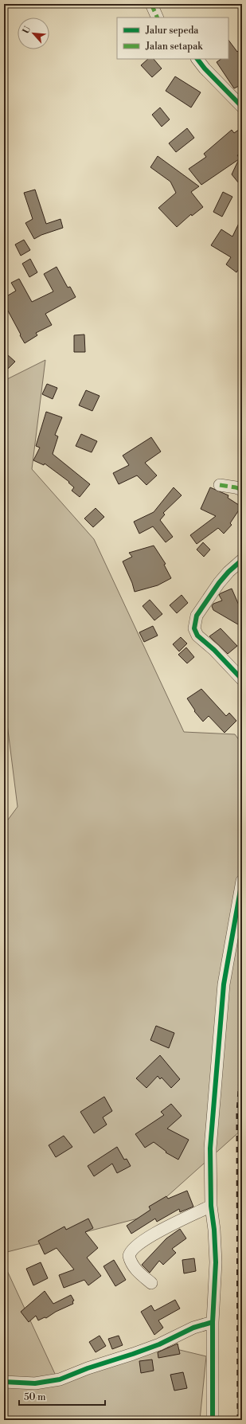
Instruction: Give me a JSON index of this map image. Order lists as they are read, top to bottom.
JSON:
{
  "legend": ["Jalur sepeda", "Jalan setapak"],
  "scale_bar": "50 m",
  "north": "top left"
}
